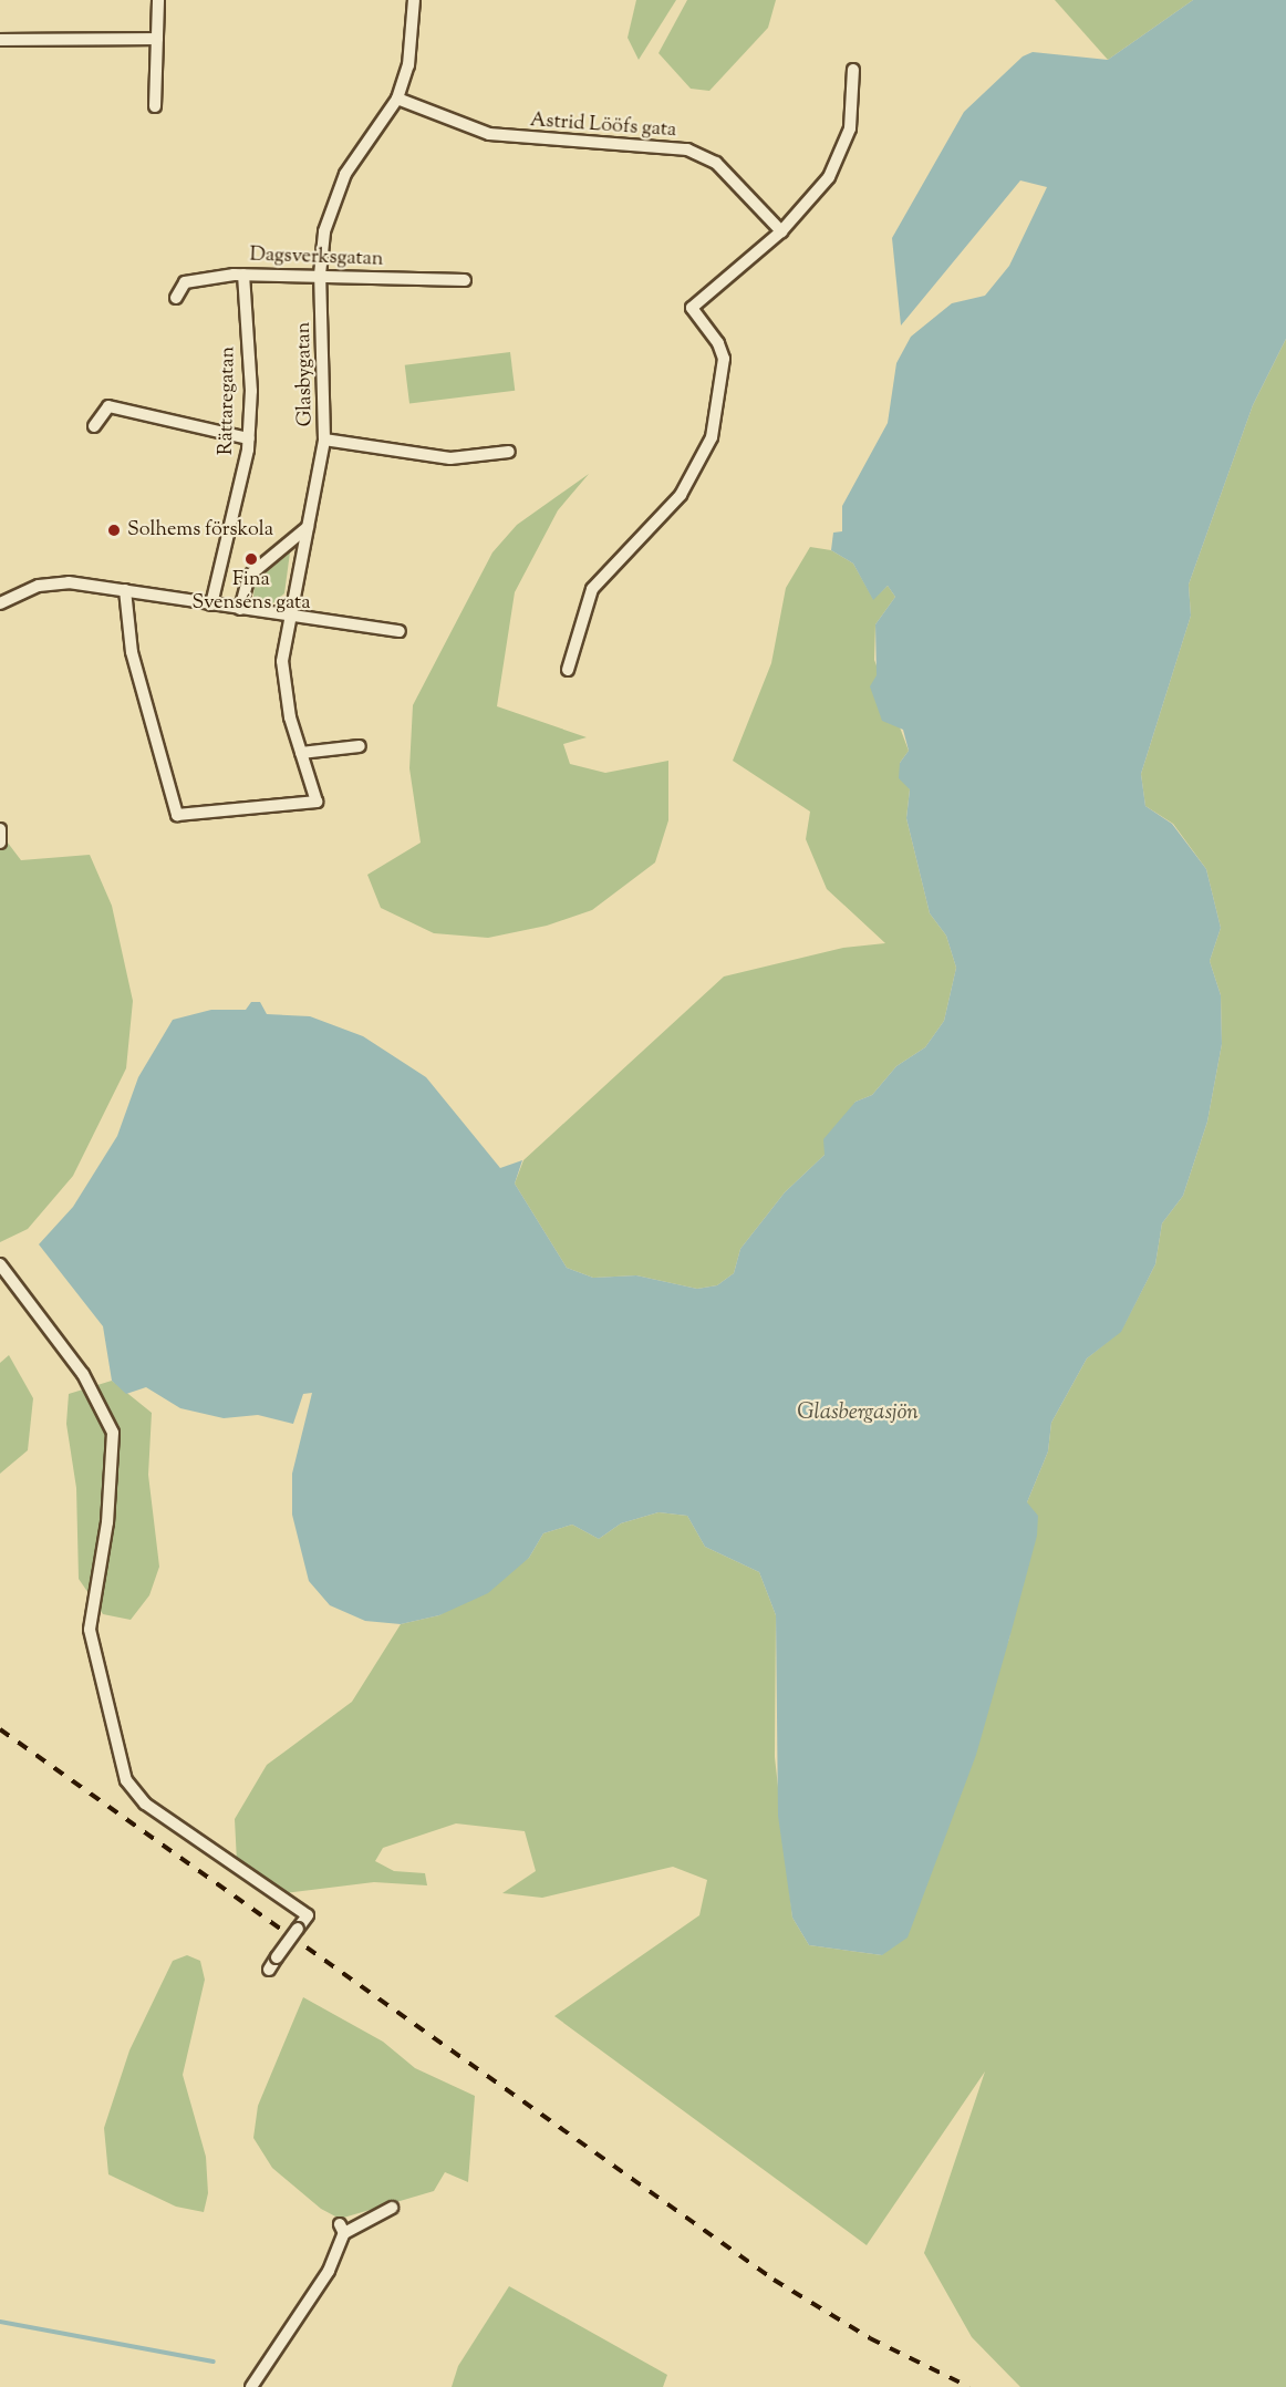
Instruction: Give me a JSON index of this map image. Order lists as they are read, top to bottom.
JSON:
{
  "streets": {
    "street": [
      "Astrid Lööfs gata",
      "Dagsverksgatan",
      "Glasbygatan",
      "Rättaregatan"
    ]
  },
  "crossings": [
    ["Astrid Lööfs gata", "Glasbygatan"],
    ["Dagsverksgatan", "Glasbygatan"],
    ["Dagsverksgatan", "Rättaregatan"]
  ],
  "water": ["Glasbergasjön"],
  "places": ["Solhems förskola", "Fina Svenséns gata"]
}
